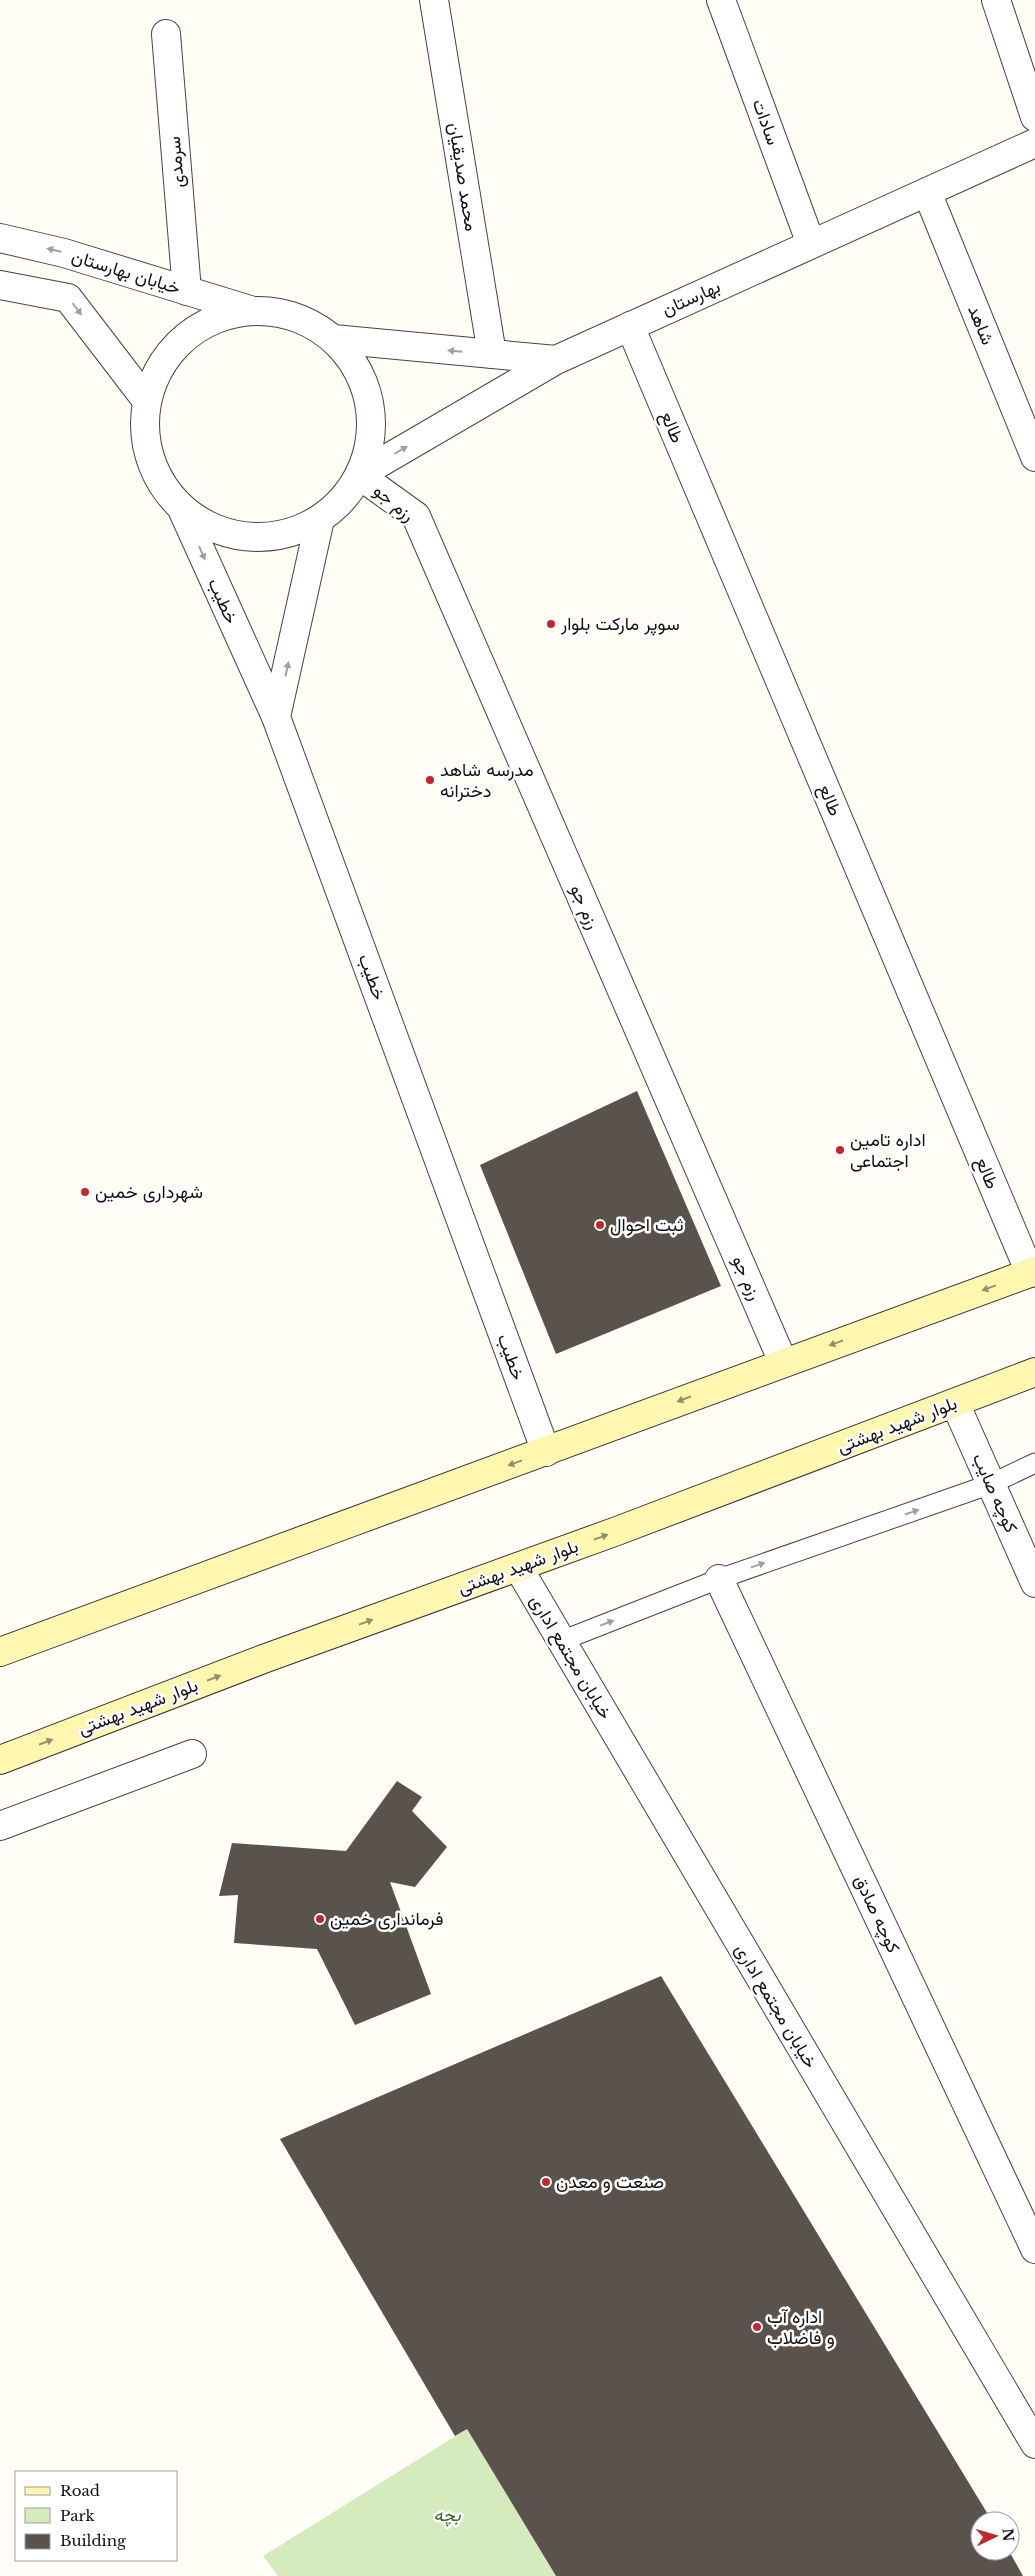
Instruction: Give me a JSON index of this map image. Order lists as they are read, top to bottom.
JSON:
{
  "streets": {
    "main road": ["بلوار شهید بهشتی"],
    "street": [
      "سادات",
      "سرمدی",
      "محمد صدیقیان",
      "خیابان بهارستان",
      "بهارستان",
      "شاهد",
      "طالع",
      "رزم جو",
      "خطیب",
      "کوچه صایب",
      "خیابان مجتمع اداری",
      "کوچه صادق"
    ]
  },
  "crossings": [
    ["سادات", "بهارستان"],
    ["سرمدی", "خیابان بهارستان"],
    ["بهارستان", "شاهد"],
    ["بهارستان", "طالع"],
    ["بهارستان", "رزم جو"],
    ["بلوار شهید بهشتی", "کوچه صایب"],
    ["بلوار شهید بهشتی", "خیابان مجتمع اداری"]
  ],
  "one_way": ["خیابان بهارستان"],
  "parks": ["بچه"],
  "places": [
    "سوپر مارکت بلوار",
    "مدرسه شاهد دخترانه",
    "اداره تامین اجتماعی",
    "شهرداری خمین",
    "ثبت احوال",
    "فرمانداری خمین",
    "صنعت و معدن",
    "اداره آب و فاضلاب"
  ],
  "legend": ["Road", "Park", "Building"],
  "north": "right"
}
